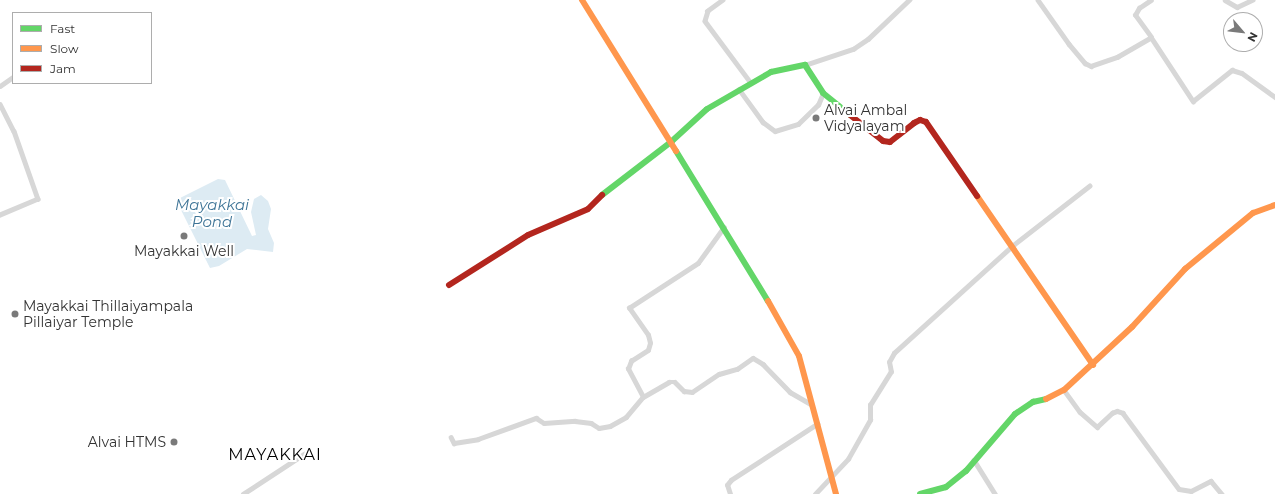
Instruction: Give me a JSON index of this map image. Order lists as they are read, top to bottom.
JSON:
{
  "districts": ["MAYAKKAI"],
  "water": ["Mayakkai Pond"],
  "places": [
    "Alvai Ambal Vidyalayam",
    "Mayakkai Well",
    "Mayakkai Thillaiyampala Pillaiyar Temple",
    "Alvai HTMS"
  ],
  "legend": ["Fast", "Slow", "Jam"],
  "north": "bottom right"
}
